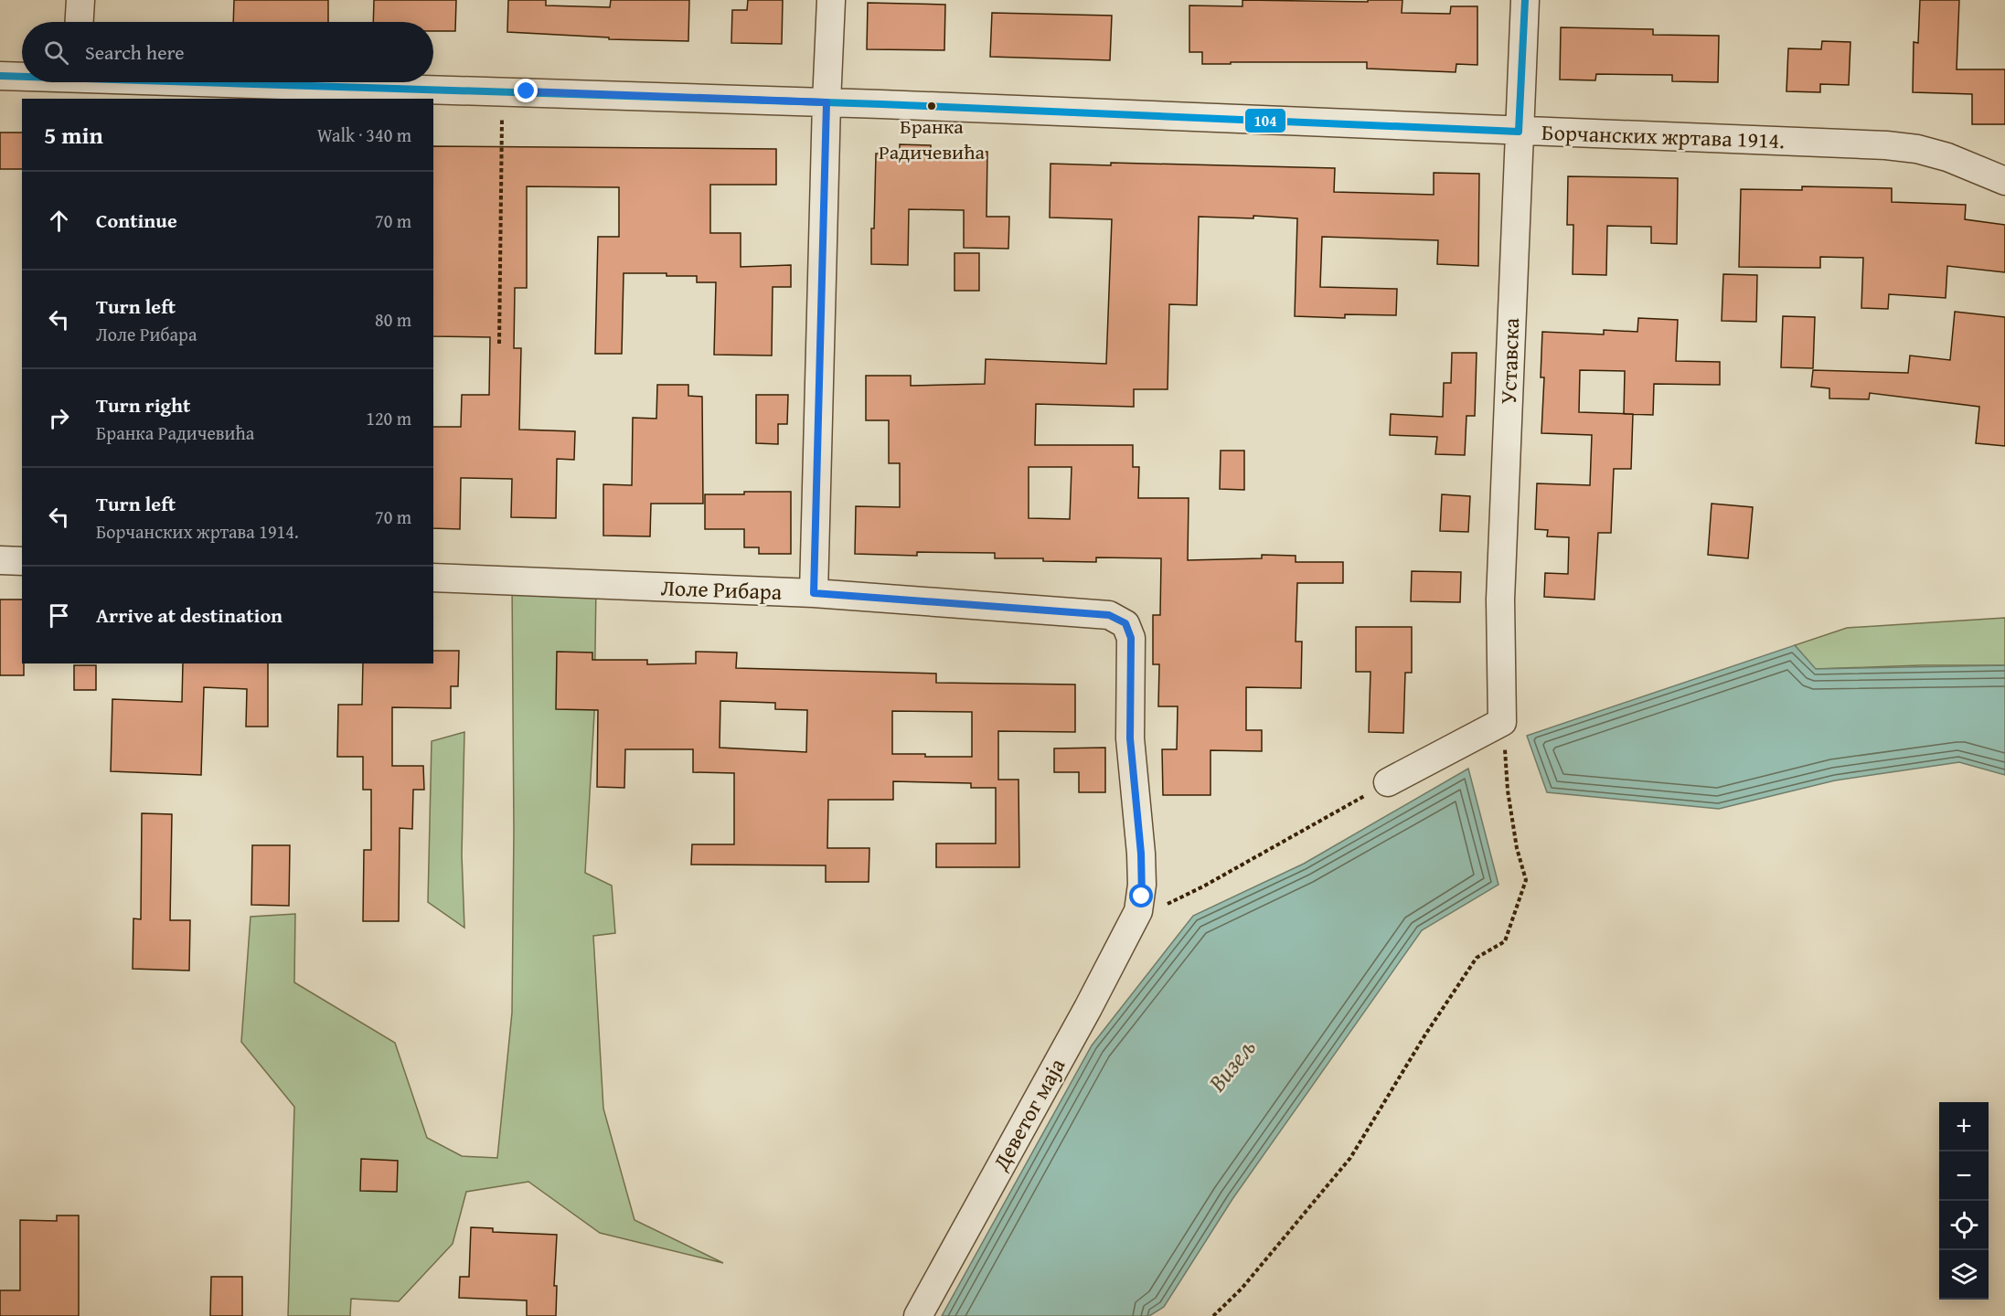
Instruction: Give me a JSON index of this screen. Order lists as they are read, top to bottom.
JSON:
{
  "streets": {
    "street": [
      "Борчанских жртава 1914.",
      "Уставска",
      "Лоле Рибара",
      "Деветог маја"
    ]
  },
  "crossings": [
    ["Борчанских жртава 1914.", "Уставска"],
    ["Лоле Рибара", "Деветог маја"]
  ],
  "water": ["Визељ"],
  "places": ["Бранка Радичевића"],
  "lines": ["transit line 104"],
  "page": {
    "search": "Search here",
    "heading": ["5 min", "Walk · 340 m"],
    "list": [
      ["Continue", "70 m"],
      ["Turn left", "Лоле Рибара", "80 m"],
      ["Turn right", "Бранка Радичевића", "120 m"],
      ["Turn left", "Борчанских жртава 1914.", "70 m"],
      "Arrive at destination"
    ],
    "map_buttons": ["+", "−"]
  }
}
